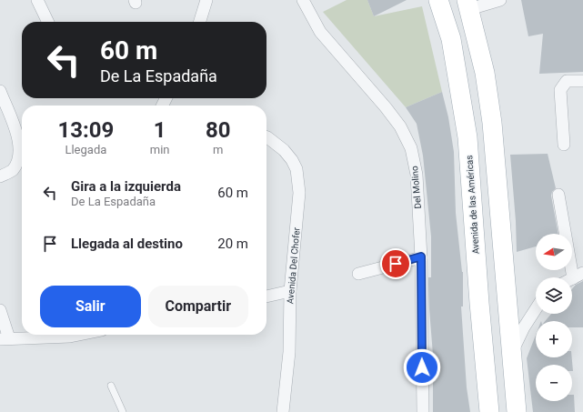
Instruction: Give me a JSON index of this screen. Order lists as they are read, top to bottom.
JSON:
{
  "streets": {
    "main road": ["Avenida de las Américas"],
    "street": ["Del Molino", "Avenida Del Chofer"]
  },
  "north": "left",
  "page": {
    "turn": ["60 m", "De La Espadaña"],
    "eta": [
      "13:09",
      "Llegada",
      "1",
      "min",
      "80",
      "m"
    ],
    "list": [
      {
        "name": "Gira a la izquierda",
        "note": "De La Espadaña",
        "value": "60 m"
      },
      {
        "name": "Llegada al destino",
        "value": "20 m"
      }
    ],
    "map_buttons": ["+", "−"],
    "buttons": ["Salir", "Compartir"]
  }
}
